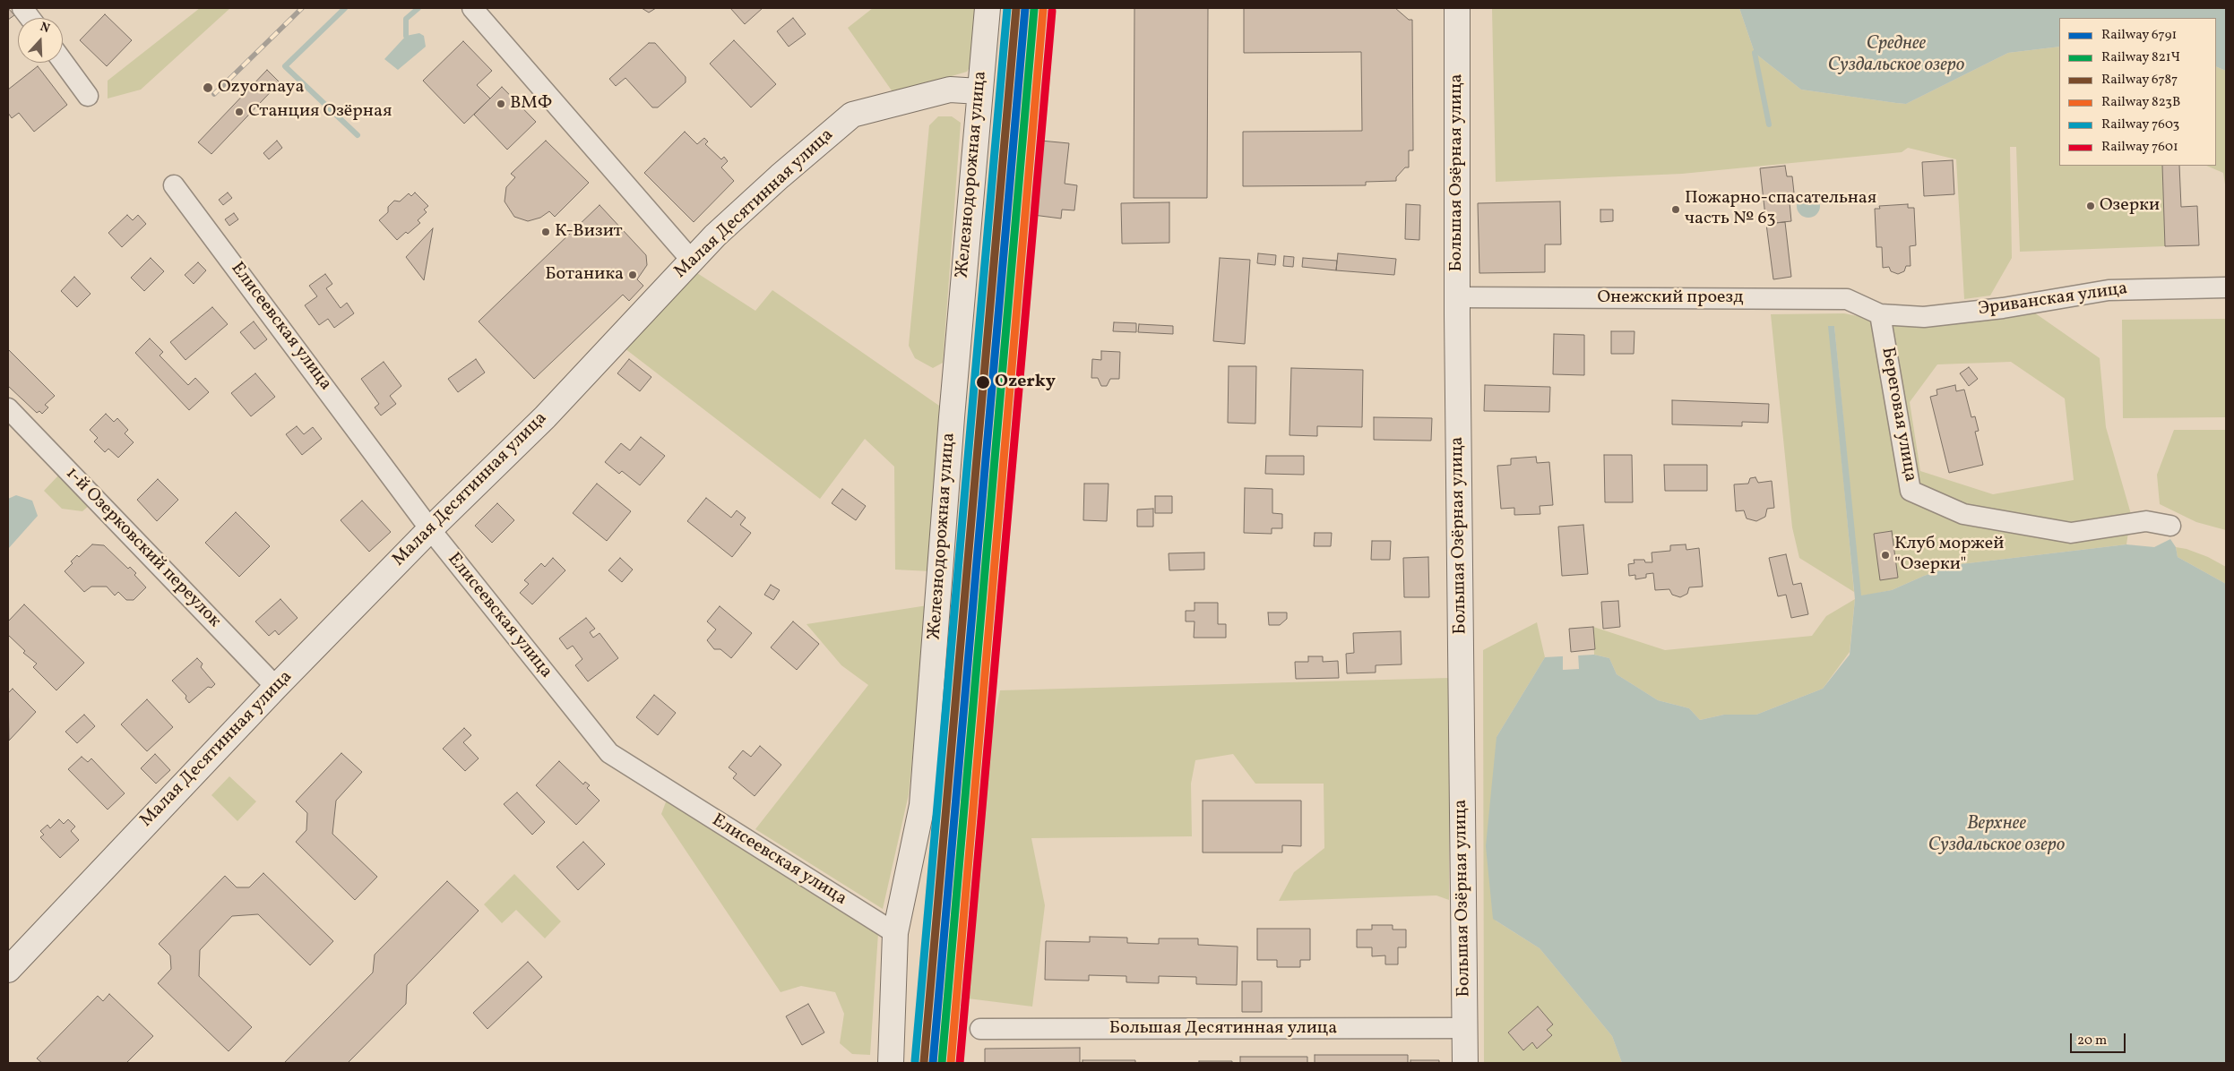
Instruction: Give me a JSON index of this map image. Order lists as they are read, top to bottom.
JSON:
{
  "streets": {
    "street": [
      "Большая Озёрная улица",
      "Железнодорожная улица",
      "Малая Десятинная улица",
      "Онежский проезд",
      "Эриванская улица",
      "Елисеевская улица",
      "Береговая улица",
      "1-й Озерковский переулок",
      "Большая Десятинная улица"
    ]
  },
  "crossings": [
    ["Большая Озёрная улица", "Онежский проезд"],
    ["Большая Озёрная улица", "Большая Десятинная улица"],
    ["Железнодорожная улица", "Малая Десятинная улица"],
    ["Железнодорожная улица", "Елисеевская улица"],
    ["Малая Десятинная улица", "Елисеевская улица"],
    ["Малая Десятинная улица", "1-й Озерковский переулок"],
    ["Онежский проезд", "Эриванская улица"],
    ["Онежский проезд", "Береговая улица"],
    ["Эриванская улица", "Береговая улица"]
  ],
  "water": ["Среднее Суздальское озеро", "Верхнее Суздальское озеро"],
  "places": [
    "Ozyornaya",
    "ВМФ",
    "Станция Озёрная",
    "Озерки",
    "Пожарно-спасательная часть № 63",
    "К-Визит",
    "Ботаника",
    "Ozerky",
    "Клуб моржей \"Озерки\""
  ],
  "lines": [
    "rail line 6791",
    "rail line 6787",
    "rail line 7603",
    "rail line 821Ч",
    "rail line 823В",
    "rail line 7601"
  ],
  "legend": [
    "Railway 6791",
    "Railway 821Ч",
    "Railway 6787",
    "Railway 823В",
    "Railway 7603",
    "Railway 7601"
  ],
  "scale_bar": "20 m",
  "north": "top"
}
